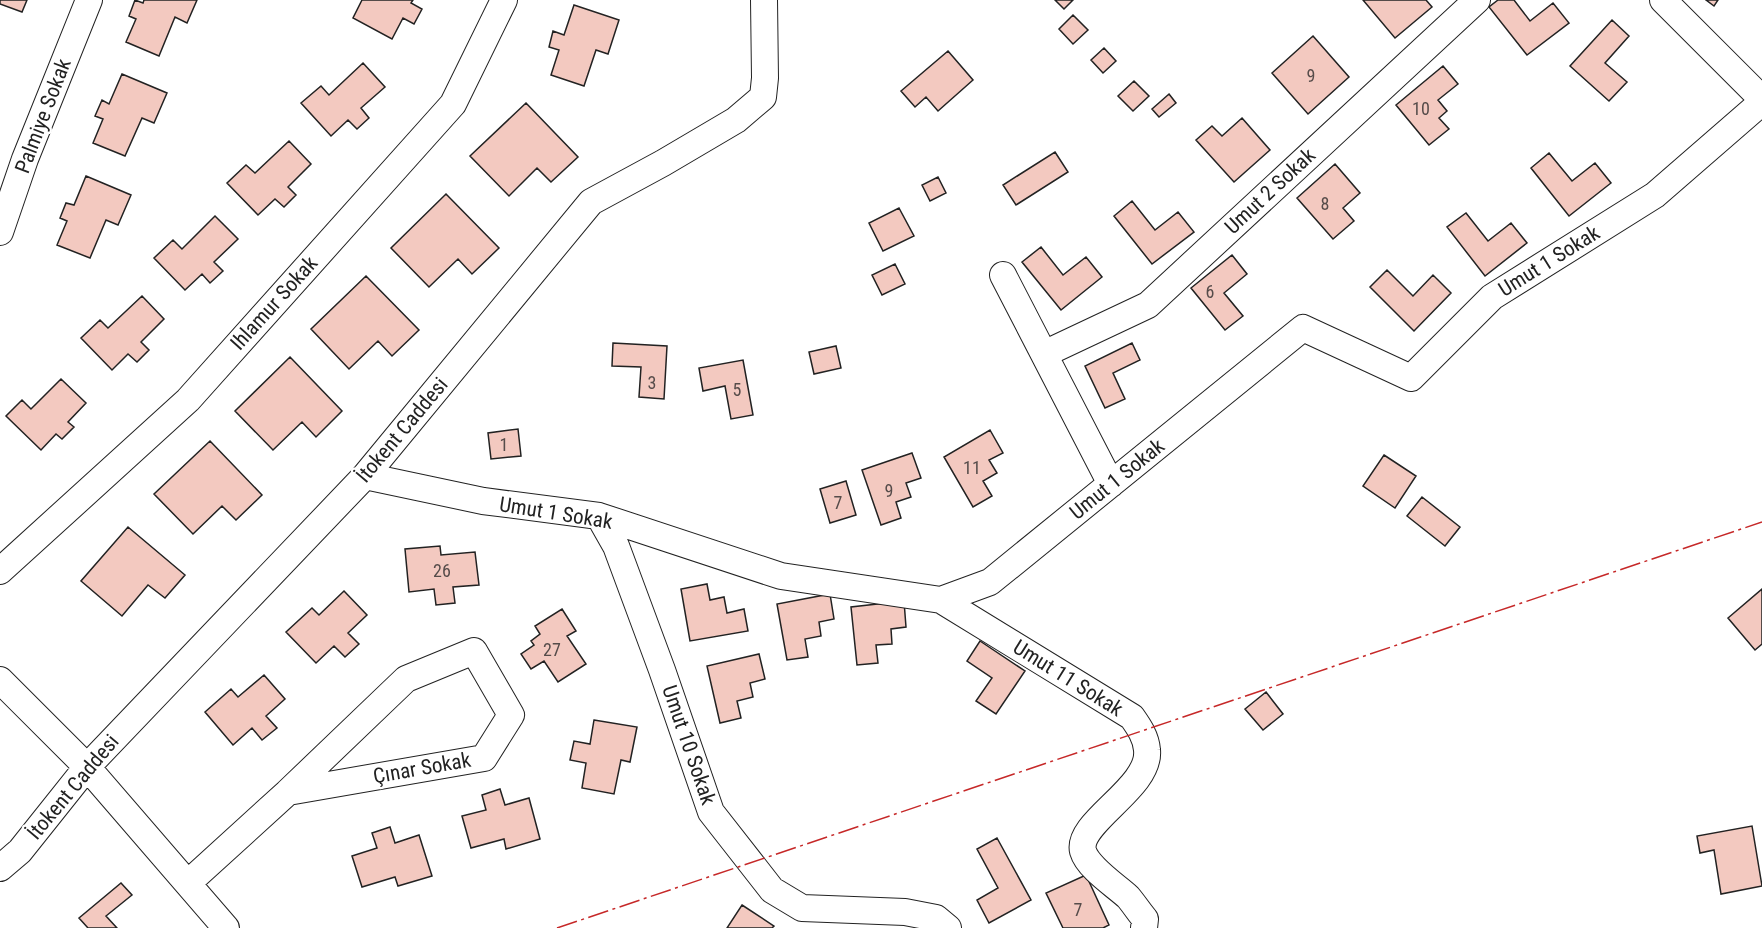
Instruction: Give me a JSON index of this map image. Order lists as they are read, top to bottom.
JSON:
{
  "streets": {
    "street": [
      "Palmiye Sokak",
      "Umut 2 Sokak",
      "Umut 1 Sokak",
      "Ihlamur Sokak",
      "İtokent Caddesi",
      "Umut 11 Sokak",
      "Umut 10 Sokak",
      "Çınar Sokak"
    ]
  },
  "crossings": [
    ["Umut 1 Sokak", "İtokent Caddesi"],
    ["Umut 1 Sokak", "Umut 11 Sokak"],
    ["Umut 1 Sokak", "Umut 10 Sokak"]
  ],
  "house_numbers": [
    "9",
    "10",
    "8",
    "6",
    "3",
    "5",
    "1",
    "11",
    "9",
    "7",
    "26",
    "27",
    "7"
  ]
}
